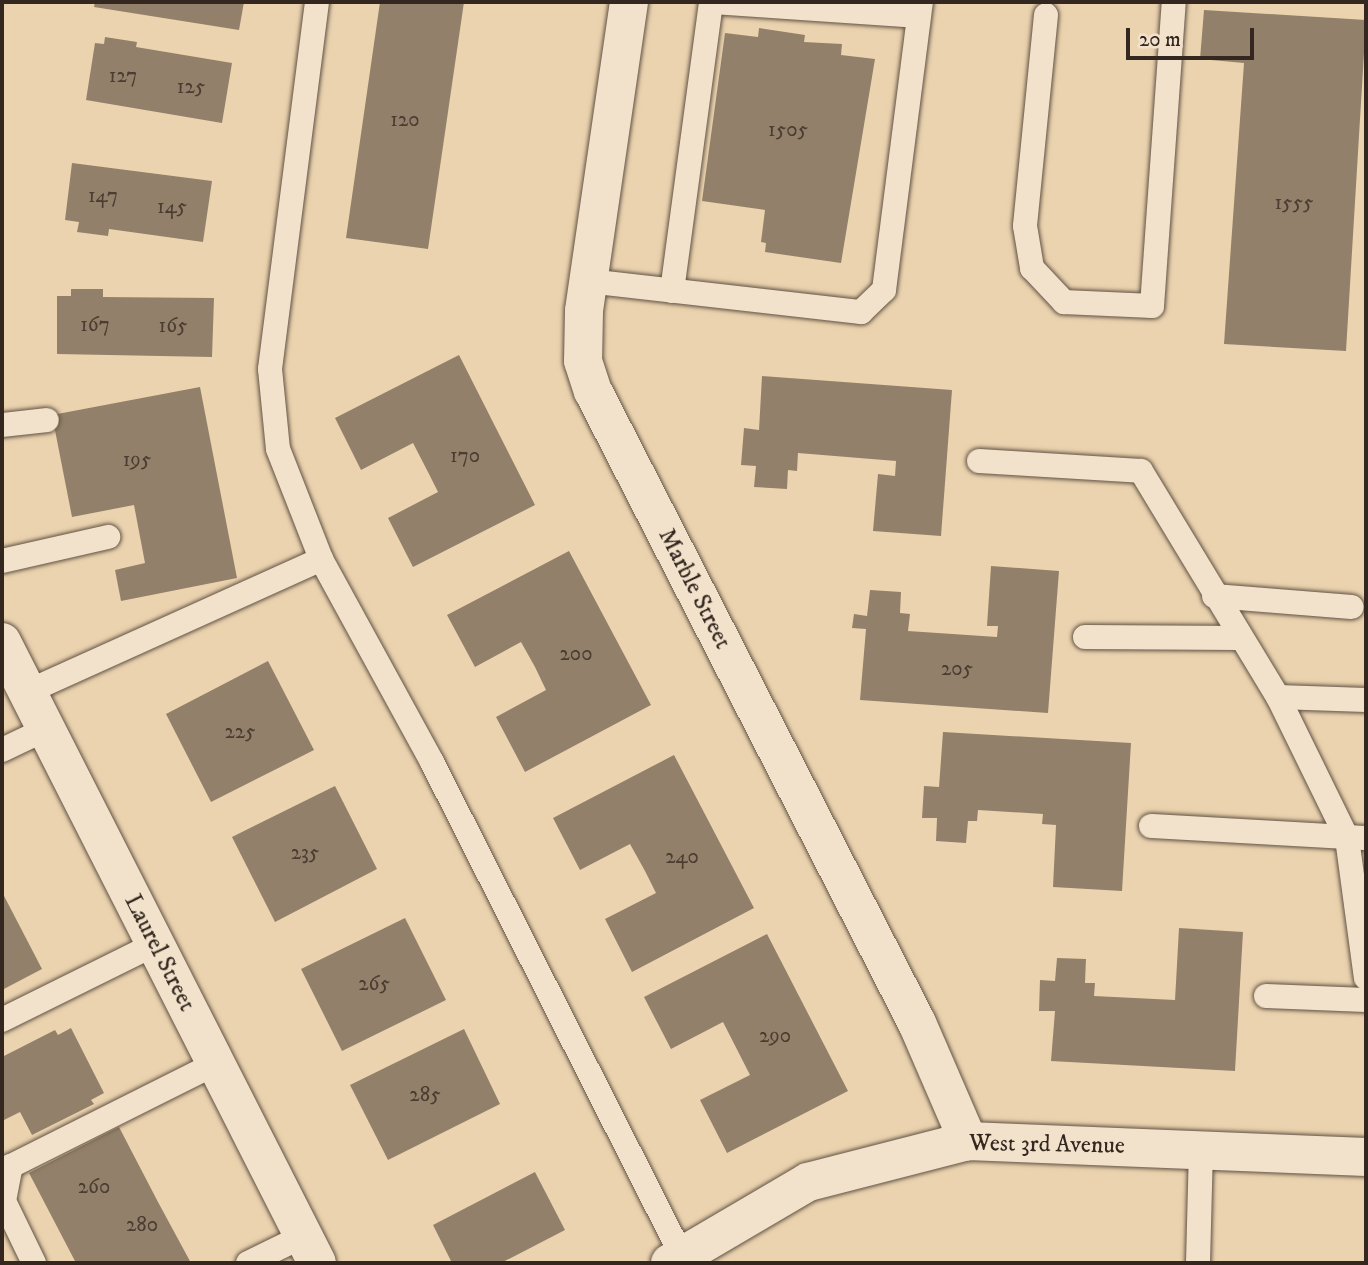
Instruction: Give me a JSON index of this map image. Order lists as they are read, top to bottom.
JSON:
{
  "streets": {
    "street": ["Marble Street", "Laurel Street", "West 3rd Avenue"]
  },
  "crossings": [
    ["Marble Street", "West 3rd Avenue"]
  ],
  "house_numbers": [
    "127",
    "125",
    "120",
    "1505",
    "147",
    "1555",
    "145",
    "167",
    "165",
    "170",
    "195",
    "200",
    "205",
    "225",
    "235",
    "240",
    "265",
    "290",
    "285",
    "260",
    "280"
  ],
  "scale_bar": "20 m"
}
